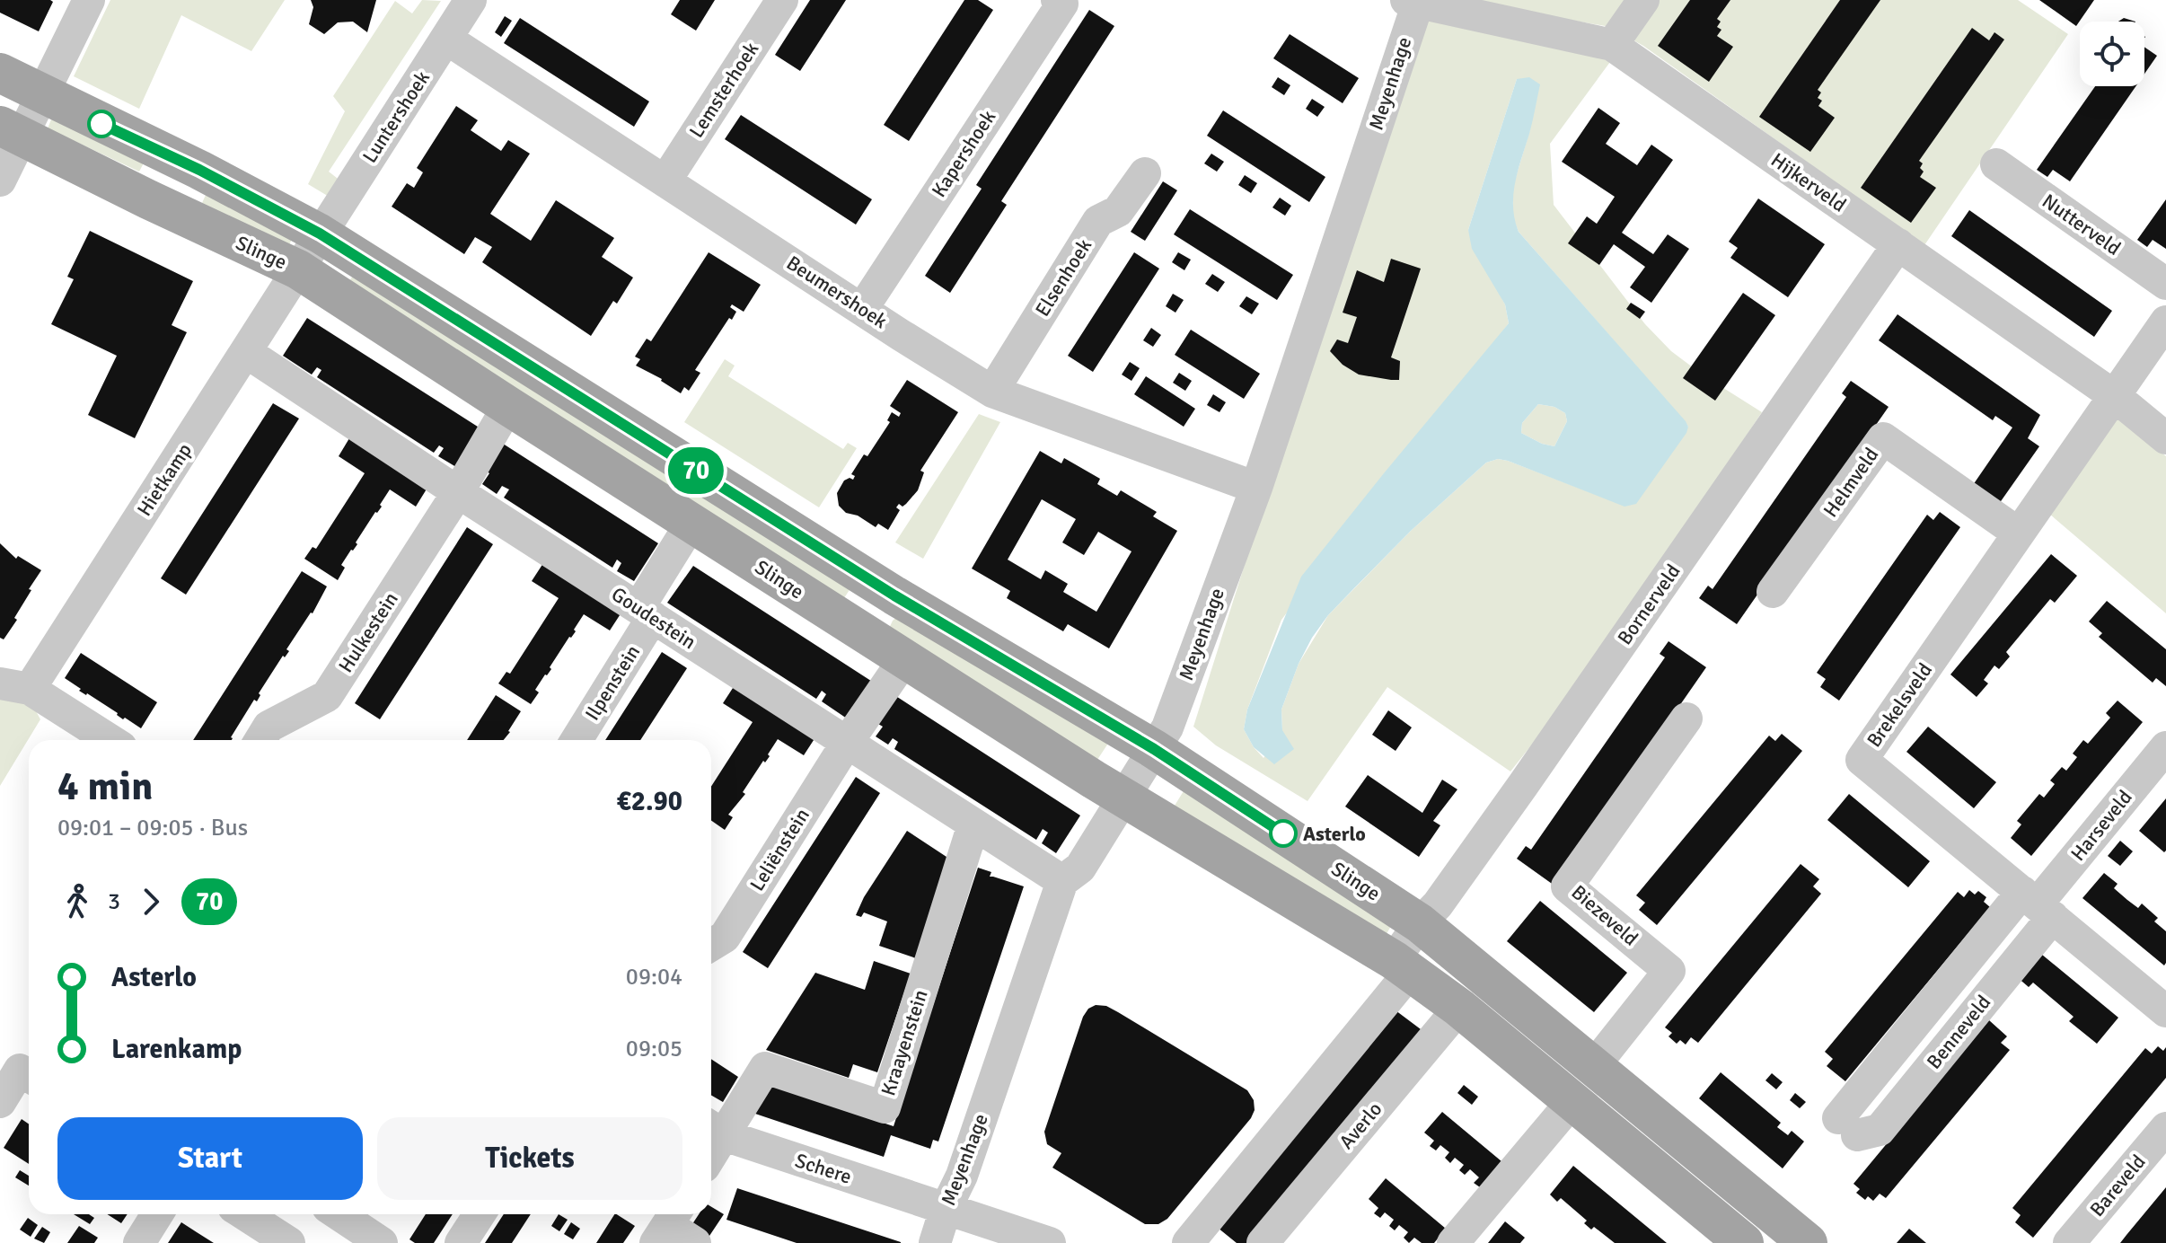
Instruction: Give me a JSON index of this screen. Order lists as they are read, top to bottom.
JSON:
{
  "streets": {
    "main road": ["Slinge"],
    "street": [
      "Meyenhage",
      "Lemsterhoek",
      "Luntershoek",
      "Kapershoek",
      "Hijkerveld",
      "Nutterveld",
      "Elsenhoek",
      "Beumershoek",
      "Hietkamp",
      "Helmveld",
      "Bornerveld",
      "Goudestein",
      "Hulkestein",
      "Ilpenstein",
      "Brekelsveld",
      "Harseveld",
      "Leliënstein",
      "Biezeveld",
      "Benneveld",
      "Kraayenstein",
      "Averlo",
      "Schere",
      "Bareveld"
    ]
  },
  "crossings": [
    ["Meyenhage", "Hijkerveld"],
    ["Meyenhage", "Slinge"],
    ["Meyenhage", "Beumershoek"],
    ["Meyenhage", "Goudestein"],
    ["Meyenhage", "Schere"],
    ["Lemsterhoek", "Beumershoek"],
    ["Luntershoek", "Slinge"],
    ["Luntershoek", "Beumershoek"],
    ["Luntershoek", "Hietkamp"],
    ["Kapershoek", "Beumershoek"],
    ["Hijkerveld", "Bornerveld"],
    ["Hijkerveld", "Brekelsveld"],
    ["Slinge", "Hietkamp"],
    ["Slinge", "Bornerveld"],
    ["Slinge", "Biezeveld"],
    ["Slinge", "Averlo"],
    ["Elsenhoek", "Beumershoek"],
    ["Hietkamp", "Goudestein"],
    ["Helmveld", "Brekelsveld"],
    ["Goudestein", "Hulkestein"],
    ["Goudestein", "Ilpenstein"],
    ["Goudestein", "Leliënstein"],
    ["Goudestein", "Kraayenstein"],
    ["Brekelsveld", "Harseveld"],
    ["Brekelsveld", "Benneveld"],
    ["Harseveld", "Benneveld"],
    ["Kraayenstein", "Schere"]
  ],
  "places": ["Asterlo"],
  "lines": ["bus line 70"],
  "page": {
    "on_map": "70",
    "heading": ["4 min", "09:01 – 09:05 · Bus", "€2.90"],
    "legs": ["3", "70"],
    "list": [
      {
        "name": "Asterlo",
        "value": "09:04"
      },
      {
        "name": "Larenkamp",
        "value": "09:05"
      }
    ],
    "buttons": ["Start", "Tickets"]
  }
}
